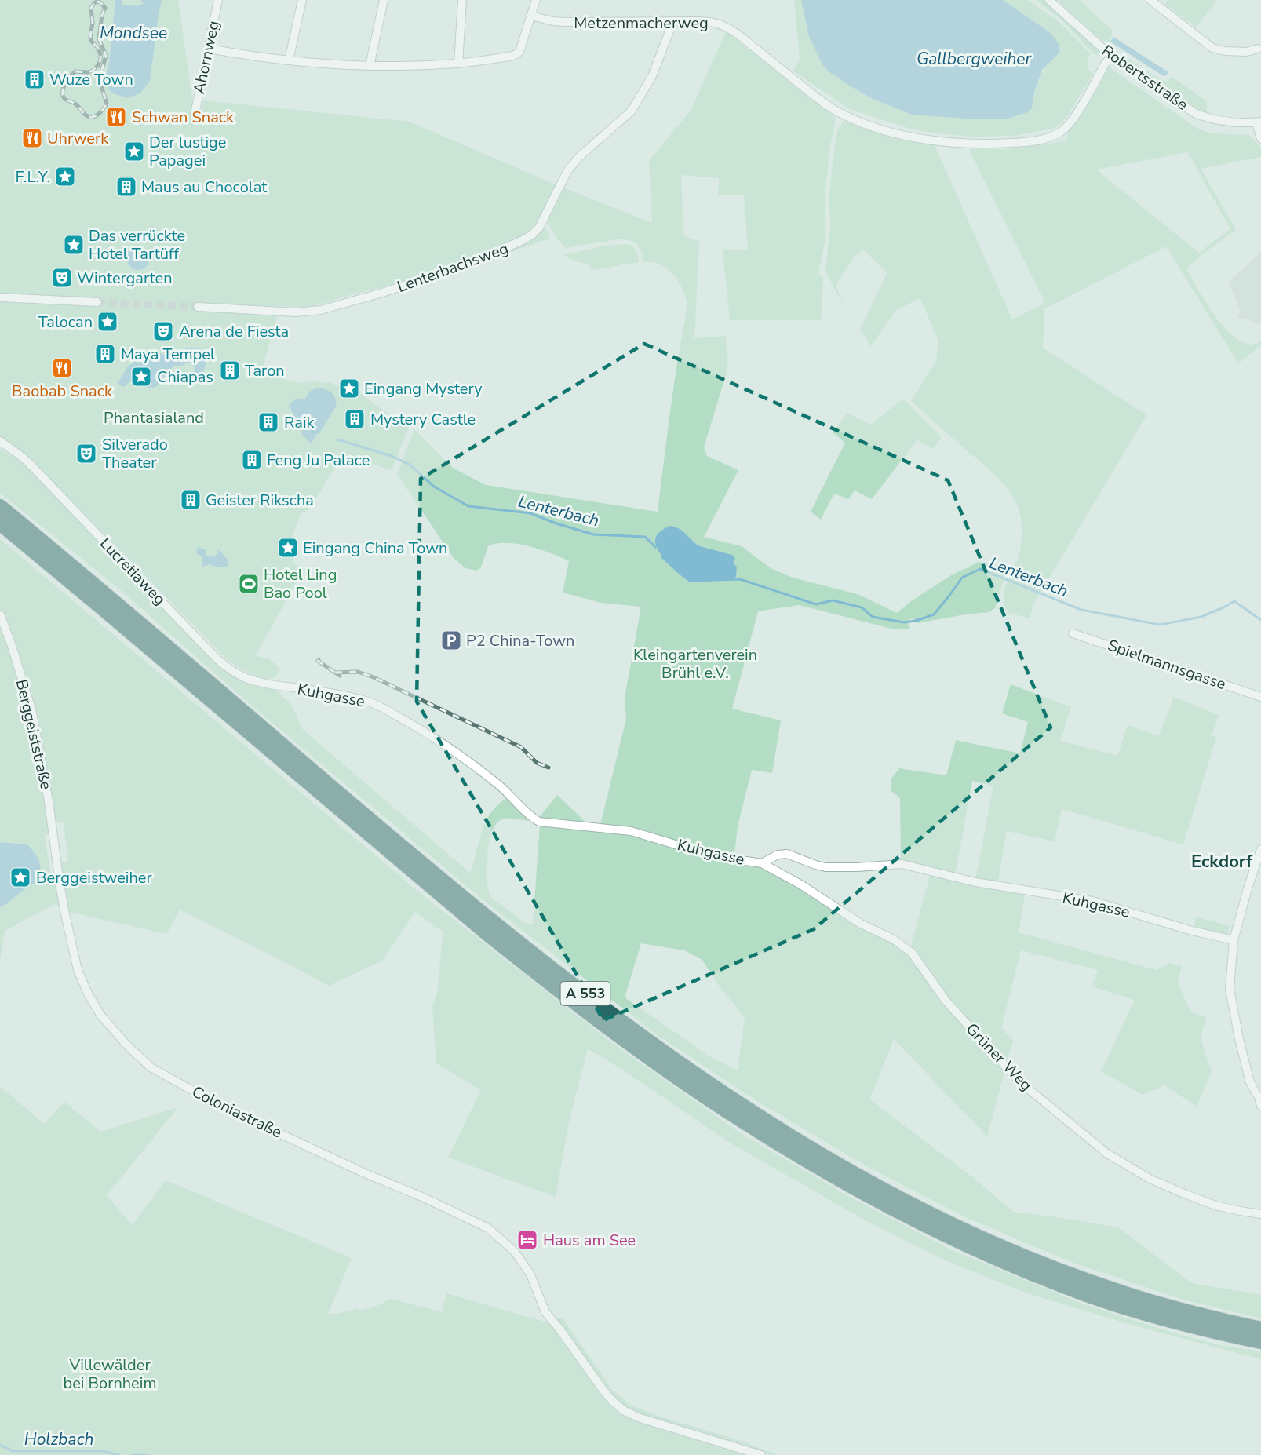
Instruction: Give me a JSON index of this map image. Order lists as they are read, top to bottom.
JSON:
{
  "streets": {
    "highway": ["A 553"],
    "street": [
      "Metzenmacherweg",
      "Ahornweg",
      "Robertsstraße",
      "Lenterbachsweg",
      "Lucretiaweg",
      "Spielmannsgasse",
      "Kuhgasse",
      "Berggeiststraße",
      "Grüner Weg",
      "Coloniastraße"
    ]
  },
  "crossings": [
    ["Metzenmacherweg", "Robertsstraße"],
    ["Metzenmacherweg", "Lenterbachsweg"],
    ["Lucretiaweg", "Kuhgasse"],
    ["Kuhgasse", "Grüner Weg"],
    ["Berggeiststraße", "Coloniastraße"]
  ],
  "districts": ["Eckdorf"],
  "water": [
    "Mondsee",
    "Gallbergweiher",
    "Lenterbach",
    "Holzbach"
  ],
  "parks": ["Phantasialand", "Kleingartenverein Brühl e.V.", "Villewälder bei Bornheim"],
  "places": {
    "building": [
      "Wuze Town",
      "Maus au Chocolat",
      "Maya Tempel",
      "Taron",
      "Mystery Castle",
      "Raik",
      "Feng Ju Palace",
      "Geister Rikscha"
    ],
    "restaurant": ["Schwan Snack", "Uhrwerk", "Baobab Snack"],
    "place": [
      "Der lustige Papagei",
      "F.L.Y.",
      "Das verrückte Hotel Tartüff",
      "Talocan",
      "Chiapas",
      "Eingang Mystery",
      "Eingang China Town",
      "Berggeistweiher"
    ],
    "theatre": ["Wintergarten", "Arena de Fiesta", "Silverado Theater"],
    "sports": ["Hotel Ling Bao Pool"],
    "parking": ["P2 China-Town"],
    "hotel": ["Haus am See"]
  }
}
